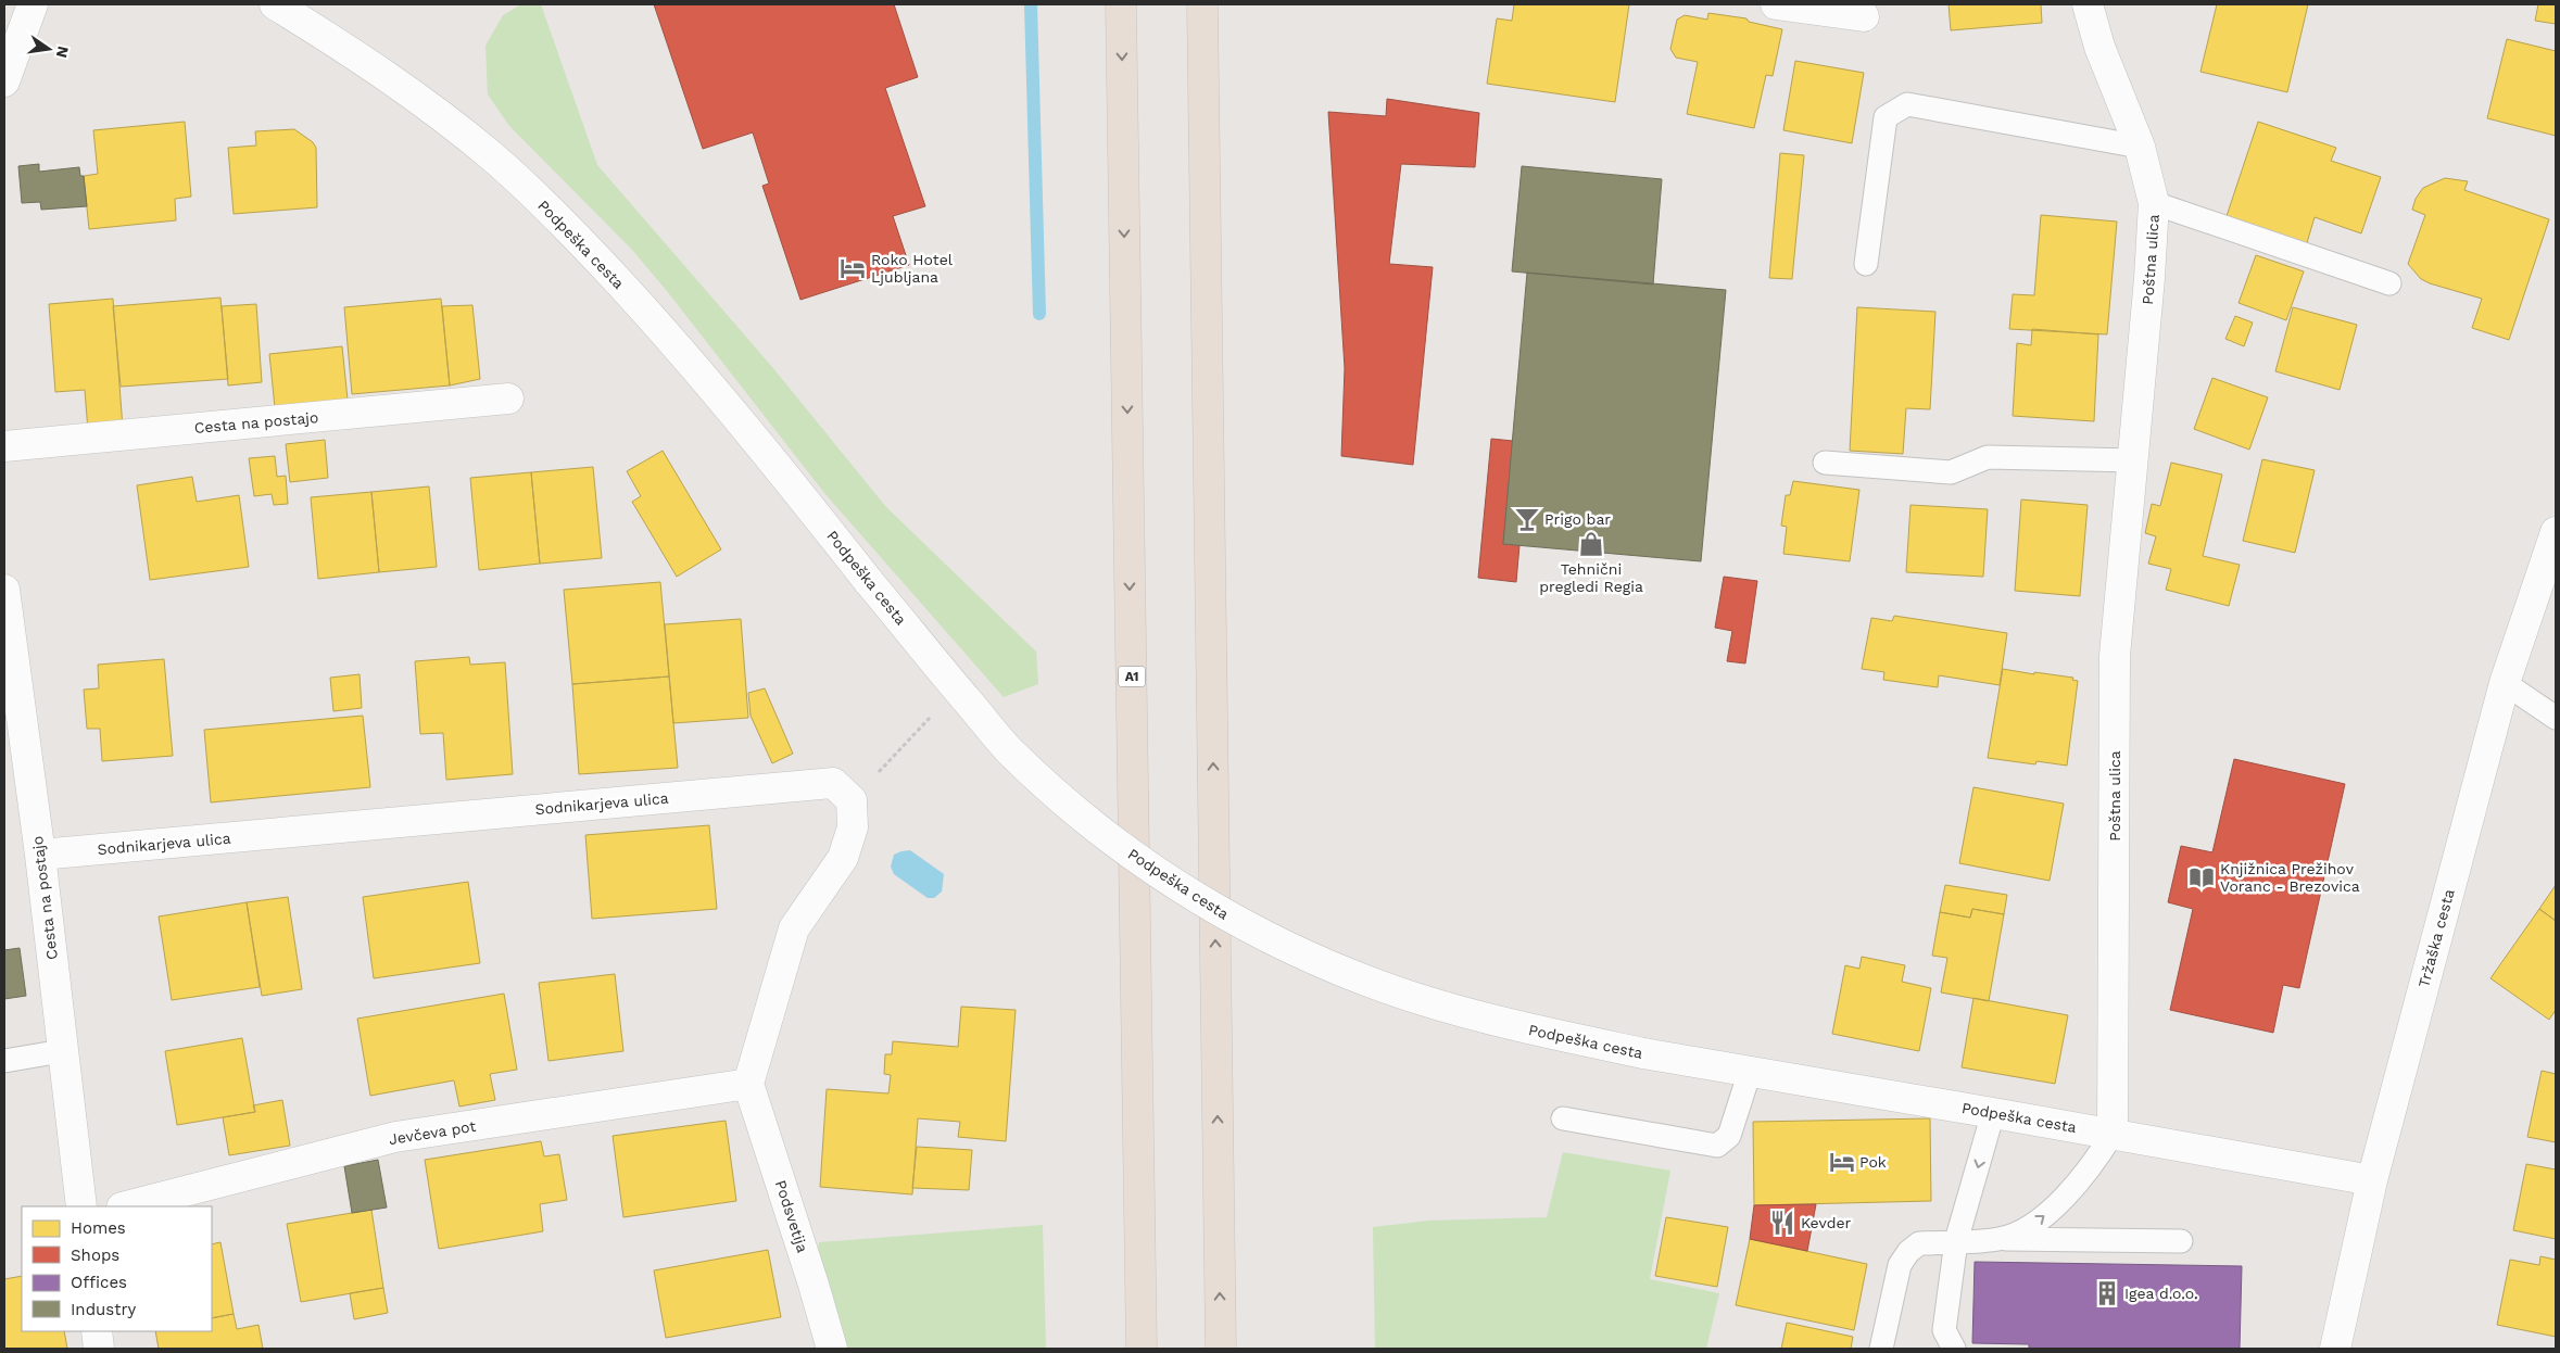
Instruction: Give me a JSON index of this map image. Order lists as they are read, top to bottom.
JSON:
{
  "streets": {
    "highway": ["A1"],
    "street": [
      "Podpeška cesta",
      "Poštna ulica",
      "Cesta na postajo",
      "Sodnikarjeva ulica",
      "Tržaška cesta",
      "Jevčeva pot",
      "Podsvetija"
    ]
  },
  "crossings": [
    ["Podpeška cesta", "Poštna ulica"],
    ["Podpeška cesta", "Tržaška cesta"],
    ["Cesta na postajo", "Sodnikarjeva ulica"],
    ["Jevčeva pot", "Podsvetija"]
  ],
  "places": {
    "hotel": ["Roko Hotel Ljubljana", "Pok"],
    "bar": ["Prigo bar"],
    "shop": ["Tehnični pregledi Regia"],
    "library": ["Knjižnica Prežihov Voranc - Brezovica"],
    "restaurant": ["Kevder"],
    "building": ["Igea d.o.o."]
  },
  "legend": [
    "Homes",
    "Shops",
    "Offices",
    "Industry"
  ],
  "north": "right"
}
